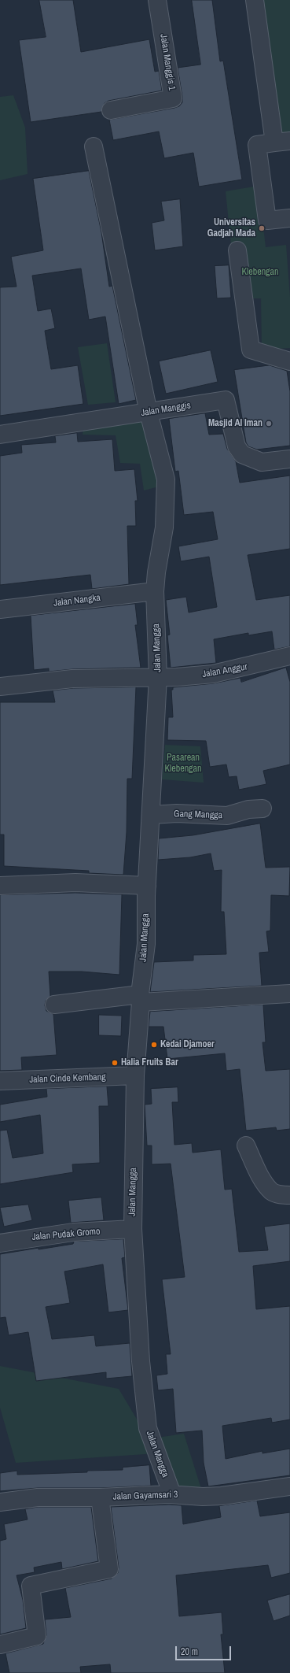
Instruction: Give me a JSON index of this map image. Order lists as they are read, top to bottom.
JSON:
{
  "streets": {
    "street": [
      "Jalan Manggis 1",
      "Jalan Manggis",
      "Jalan Nangka",
      "Jalan Mangga",
      "Jalan Anggur",
      "Gang Mangga",
      "Jalan Cinde Kembang",
      "Jalan Pudak Gromo",
      "Jalan Gayamsari 3"
    ]
  },
  "crossings": [
    ["Jalan Manggis", "Jalan Mangga"],
    ["Jalan Nangka", "Jalan Mangga"],
    ["Jalan Mangga", "Jalan Anggur"],
    ["Jalan Mangga", "Gang Mangga"],
    ["Jalan Mangga", "Jalan Cinde Kembang"],
    ["Jalan Mangga", "Jalan Pudak Gromo"],
    ["Jalan Mangga", "Jalan Gayamsari 3"]
  ],
  "parks": ["Klebengan", "Pasarean Klebengan"],
  "places": [
    "Universitas Gadjah Mada",
    "Masjid Al Iman",
    "Kedai Djamoer",
    "Halia Fruits Bar"
  ],
  "scale_bar": "20 m"
}
